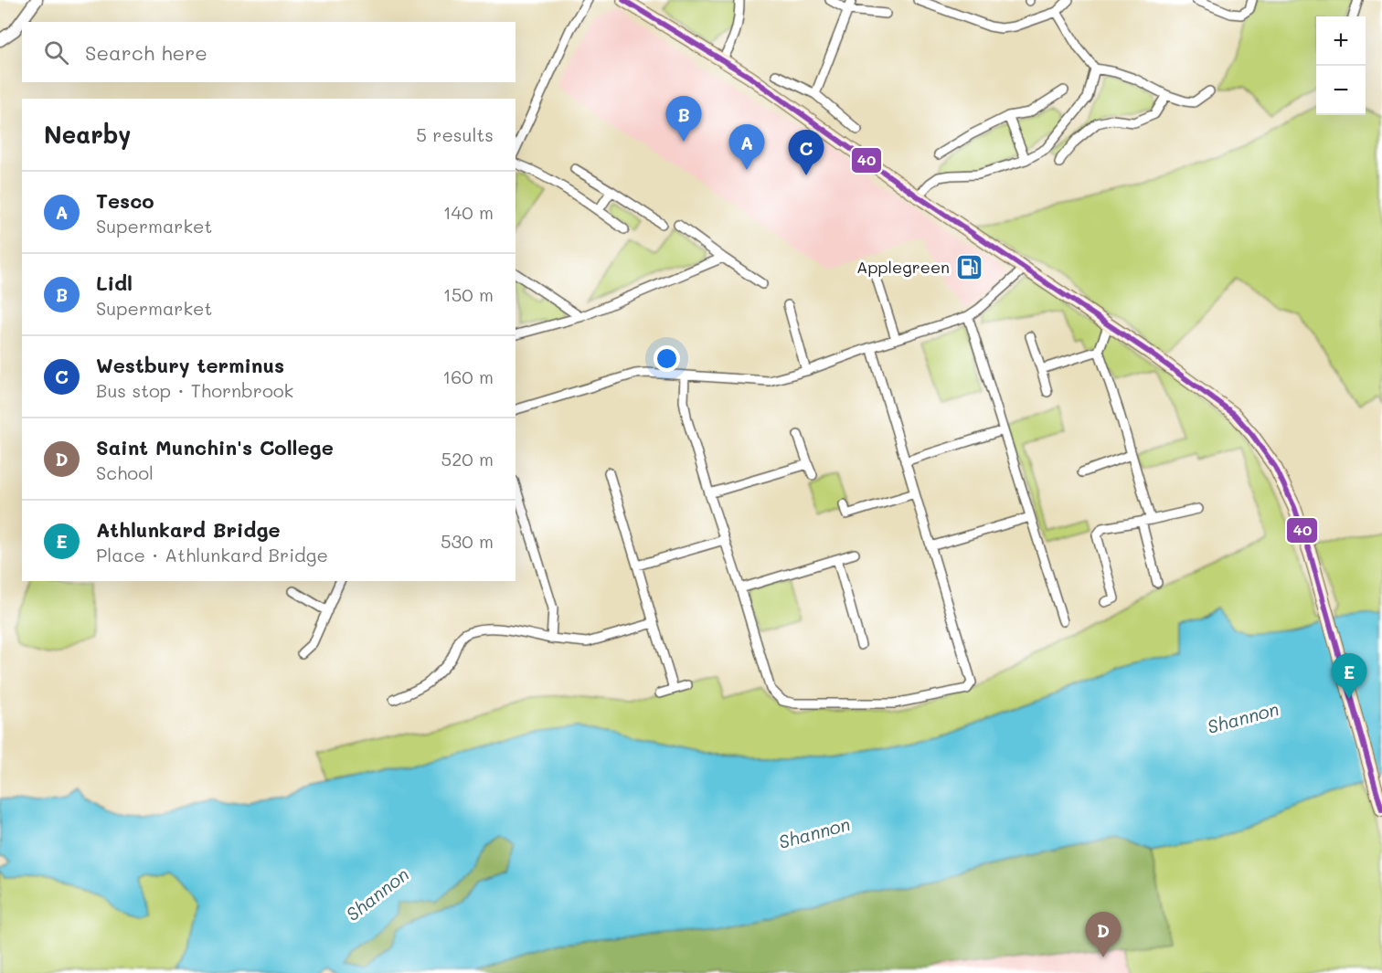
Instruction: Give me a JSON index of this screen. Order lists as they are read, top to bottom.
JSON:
{
  "water": ["Shannon"],
  "places": {
    "fuel station": ["Applegreen"]
  },
  "lines": ["transit line 40"],
  "page": {
    "map_buttons": ["+", "−"],
    "search": "Search here",
    "pins": [
      "B",
      "A",
      "C",
      "E",
      "D"
    ],
    "heading": ["Nearby", "5 results"],
    "list": [
      {
        "mark": "A",
        "name": "Tesco",
        "note": "Supermarket",
        "value": "140 m"
      },
      {
        "mark": "B",
        "name": "Lidl",
        "note": "Supermarket",
        "value": "150 m"
      },
      {
        "mark": "C",
        "name": "Westbury terminus",
        "note": "Bus stop · Thornbrook",
        "value": "160 m"
      },
      {
        "mark": "D",
        "name": "Saint Munchin's College",
        "note": "School",
        "value": "520 m"
      },
      {
        "mark": "E",
        "name": "Athlunkard Bridge",
        "note": "Place · Athlunkard Bridge",
        "value": "530 m"
      }
    ]
  }
}
